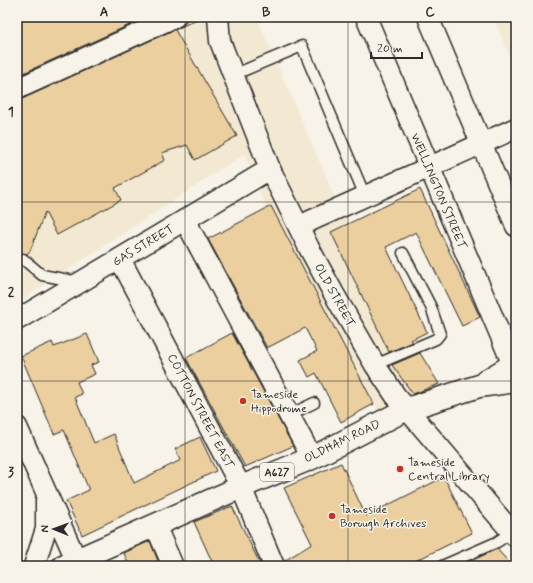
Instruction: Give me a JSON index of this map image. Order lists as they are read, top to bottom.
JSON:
{
  "streets": {
    "highway": ["OLDHAM ROAD", "A627"],
    "street": [
      "WELLINGTON STREET",
      "GAS STREET",
      "OLD STREET",
      "COTTON STREET EAST"
    ]
  },
  "crossings": [
    ["WELLINGTON STREET", "OLDHAM ROAD"],
    ["GAS STREET", "OLD STREET"],
    ["GAS STREET", "COTTON STREET EAST"],
    ["OLD STREET", "OLDHAM ROAD"],
    ["COTTON STREET EAST", "OLDHAM ROAD"]
  ],
  "places": ["Tameside Hippodrome", "Tameside Central Library", "Tameside Borough Archives"],
  "scale_bar": "20 m",
  "north": "left",
  "grid": {
    "columns": ["A", "B", "C"],
    "rows": ["1", "2", "3"]
  }
}
